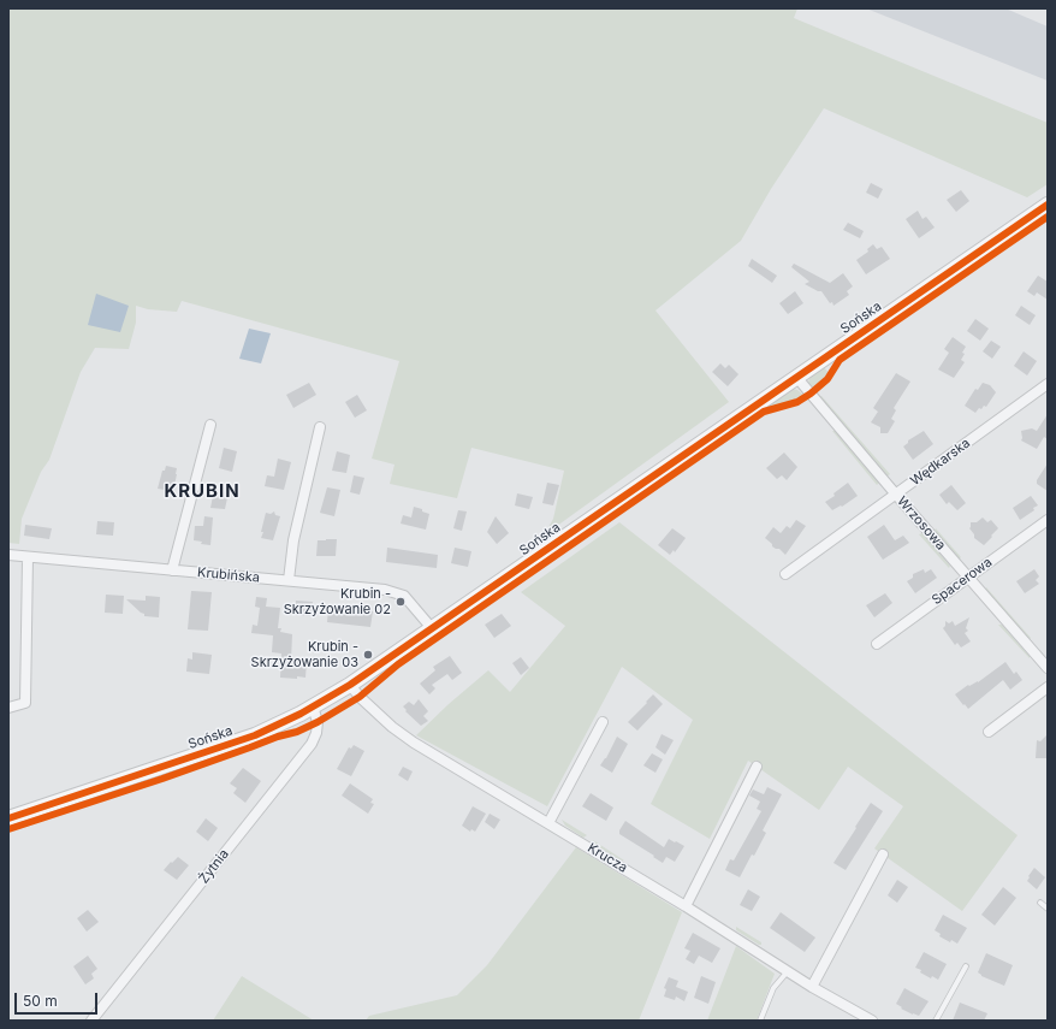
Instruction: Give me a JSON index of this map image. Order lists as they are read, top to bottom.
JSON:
{
  "streets": {
    "street": [
      "Sońska",
      "Wędkarska",
      "Wrzosowa",
      "Krubińska",
      "Spacerowa",
      "Krucza",
      "Żytnia"
    ]
  },
  "crossings": [
    ["Sońska", "Wrzosowa"],
    ["Sońska", "Krubińska"],
    ["Sońska", "Krucza"],
    ["Sońska", "Żytnia"],
    ["Wędkarska", "Wrzosowa"],
    ["Wrzosowa", "Spacerowa"]
  ],
  "districts": ["KRUBIN"],
  "places": ["Krubin - Skrzyżowanie 02", "Krubin - Skrzyżowanie 03"],
  "scale_bar": "50 m"
}
